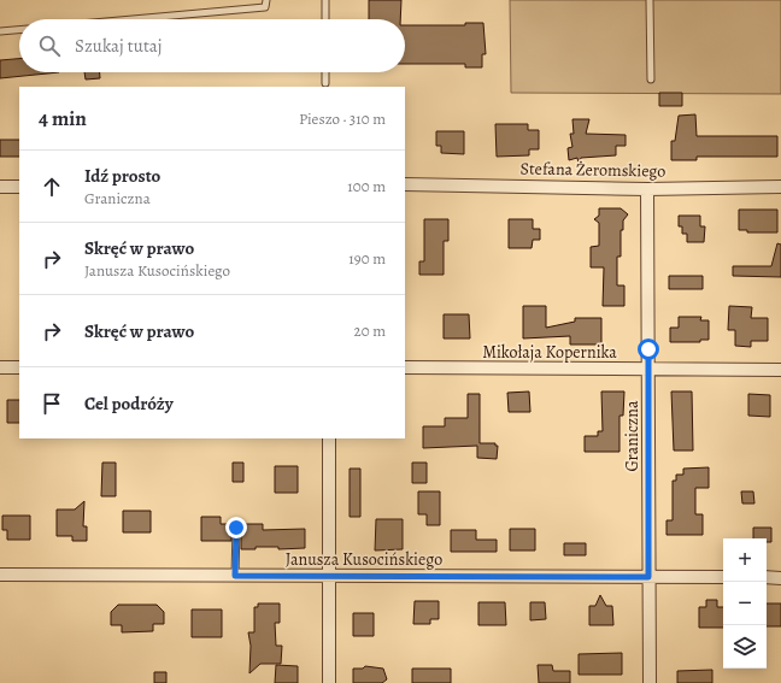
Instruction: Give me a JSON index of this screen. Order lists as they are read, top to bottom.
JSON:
{
  "streets": {
    "street": [
      "Stefana Żeromskiego",
      "Mikołaja Kopernika",
      "Graniczna",
      "Janusza Kusocińskiego"
    ]
  },
  "crossings": [
    ["Stefana Żeromskiego", "Graniczna"],
    ["Mikołaja Kopernika", "Graniczna"],
    ["Graniczna", "Janusza Kusocińskiego"]
  ],
  "page": {
    "search": "Szukaj tutaj",
    "heading": ["4 min", "Pieszo · 310 m"],
    "list": [
      ["Idź prosto", "Graniczna", "100 m"],
      ["Skręć w prawo", "Janusza Kusocińskiego", "190 m"],
      ["Skręć w prawo", "20 m"],
      "Cel podróży"
    ],
    "map_buttons": ["+", "−"]
  }
}
